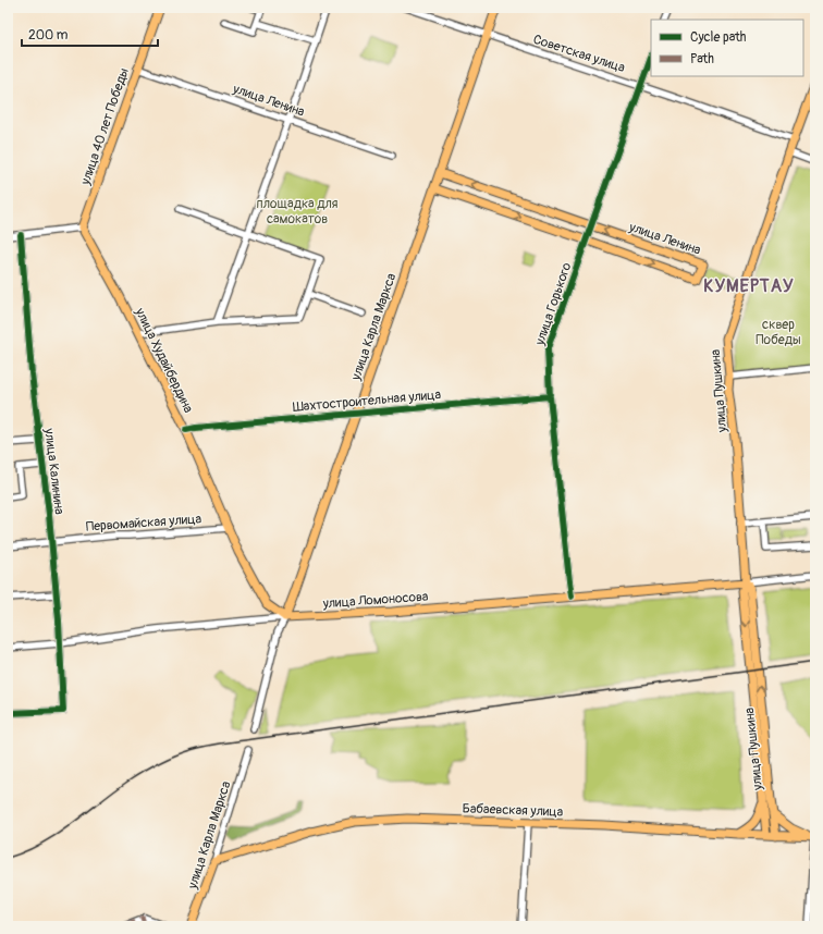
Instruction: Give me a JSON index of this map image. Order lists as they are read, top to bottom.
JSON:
{
  "streets": {
    "main road": [
      "улица Ленина",
      "улица 40 лет Победы",
      "улица Карла Маркса",
      "улица Худайбердина",
      "улица Пушкина",
      "улица Ломоносова",
      "Бабаевская улица"
    ],
    "street": [
      "Советская улица",
      "улица Горького",
      "Шахтостроительная улица",
      "улица Калинина",
      "Первомайская улица"
    ]
  },
  "crossings": [
    ["Советская улица", "улица Горького"],
    ["Советская улица", "улица Карла Маркса"],
    ["Советская улица", "улица Пушкина"],
    ["улица Ленина", "улица 40 лет Победы"],
    ["улица Ленина", "улица Горького"],
    ["улица Ленина", "улица Карла Маркса"],
    ["улица 40 лет Победы", "улица Худайбердина"],
    ["улица Горького", "Шахтостроительная улица"],
    ["улица Горького", "улица Ломоносова"],
    ["улица Карла Маркса", "улица Худайбердина"],
    ["улица Карла Маркса", "Шахтостроительная улица"],
    ["улица Карла Маркса", "улица Ломоносова"],
    ["улица Карла Маркса", "Бабаевская улица"],
    ["улица Худайбердина", "Шахтостроительная улица"],
    ["улица Худайбердина", "Первомайская улица"],
    ["улица Худайбердина", "улица Ломоносова"],
    ["улица Пушкина", "улица Ломоносова"],
    ["улица Пушкина", "Бабаевская улица"],
    ["улица Калинина", "Первомайская улица"],
    ["улица Калинина", "улица Ломоносова"]
  ],
  "districts": ["КУМЕРТАУ"],
  "parks": ["площадка для самокатов", "сквер Победы"],
  "legend": ["Cycle path", "Path"],
  "scale_bar": "200 m"
}
